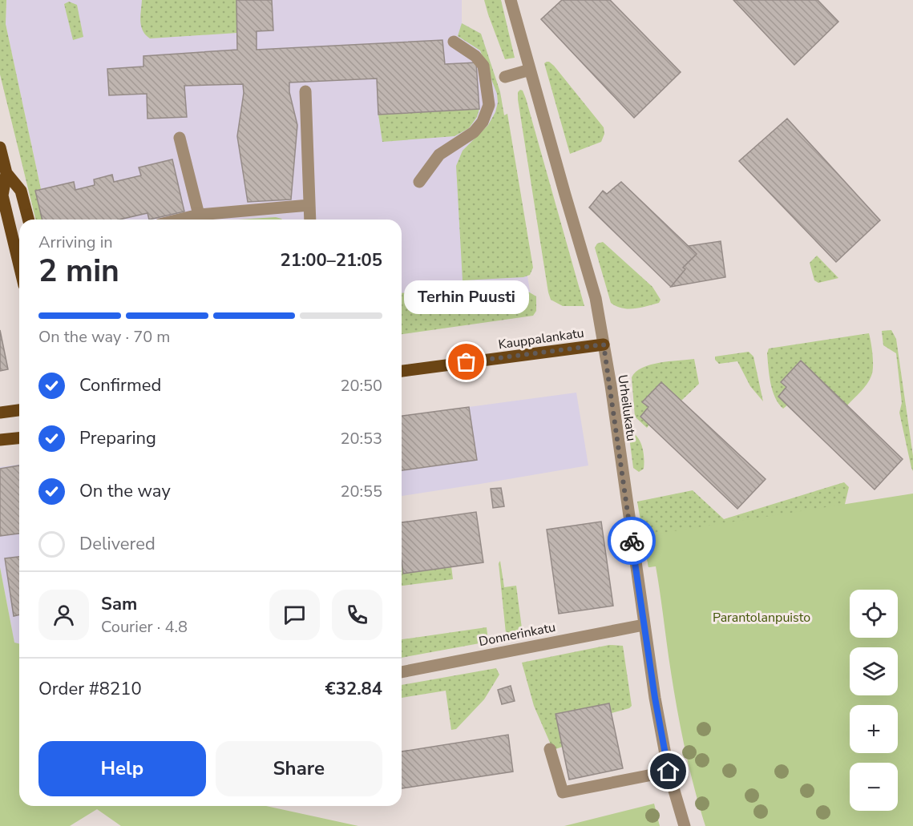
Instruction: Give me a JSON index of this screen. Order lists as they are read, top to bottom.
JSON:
{
  "streets": {
    "main road": ["Kauppalankatu"],
    "street": ["Urheilukatu", "Donnerinkatu"]
  },
  "crossings": [
    ["Kauppalankatu", "Urheilukatu"],
    ["Urheilukatu", "Donnerinkatu"]
  ],
  "parks": ["Parantolanpuisto"],
  "places": ["Terhin Puusti"],
  "page": {
    "heading": ["2 min", "Arriving in", "21:00–21:05"],
    "panel": [
      "Sam",
      "Courier · 4.8",
      "Order #8210",
      "€32.84"
    ],
    "bubble": "Terhin Puusti",
    "bar": "On the way · 70 m",
    "list": [
      ["Confirmed", "20:50"],
      ["Preparing", "20:53"],
      ["On the way", "20:55"],
      "Delivered"
    ],
    "map_buttons": ["+", "−"],
    "buttons": ["Help", "Share"]
  }
}
